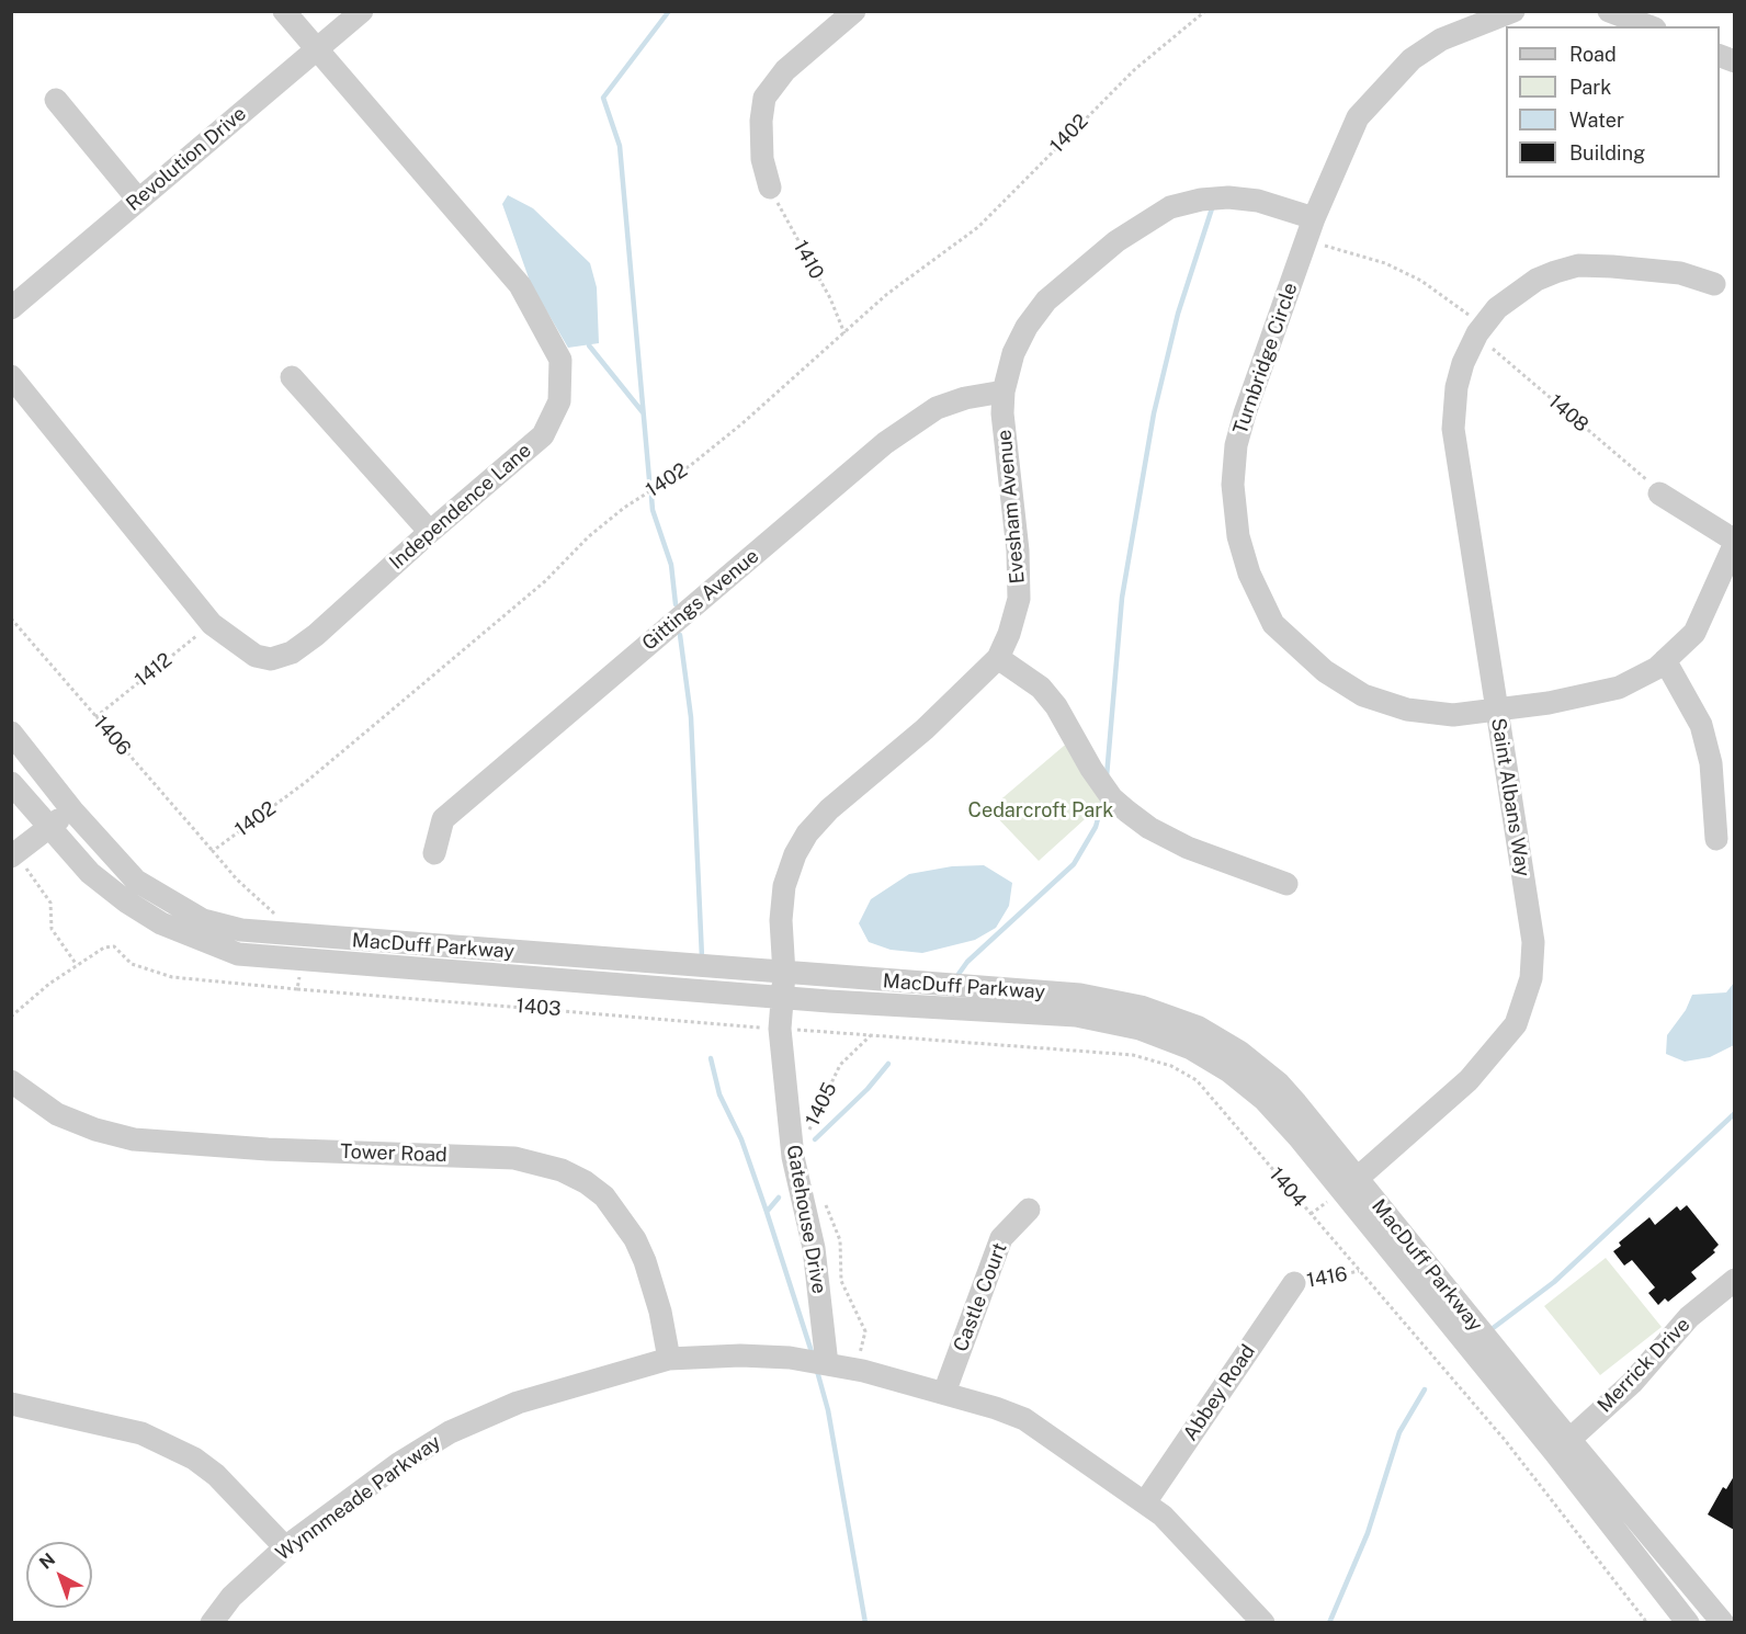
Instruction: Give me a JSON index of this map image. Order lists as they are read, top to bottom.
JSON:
{
  "streets": {
    "street": [
      "Revolution Drive",
      "Turnbridge Circle",
      "Independence Lane",
      "Evesham Avenue",
      "Gittings Avenue",
      "Saint Albans Way",
      "MacDuff Parkway",
      "Tower Road",
      "Gatehouse Drive",
      "Castle Court",
      "Merrick Drive",
      "Abbey Road",
      "Wynnmeade Parkway"
    ],
    "path": [
      "1402",
      "1410",
      "1408",
      "1412",
      "1406",
      "1403",
      "1405",
      "1404",
      "1416"
    ]
  },
  "crossings": [
    ["1402", "1410"],
    ["1402", "1406"],
    ["Revolution Drive", "Independence Lane"],
    ["Turnbridge Circle", "1408"],
    ["Turnbridge Circle", "Evesham Avenue"],
    ["Turnbridge Circle", "Saint Albans Way"],
    ["1408", "Evesham Avenue"],
    ["1408", "Saint Albans Way"],
    ["Independence Lane", "1412"],
    ["Evesham Avenue", "Gittings Avenue"],
    ["Evesham Avenue", "MacDuff Parkway"],
    ["Evesham Avenue", "Gatehouse Drive"],
    ["1412", "1406"],
    ["Saint Albans Way", "MacDuff Parkway"],
    ["MacDuff Parkway", "Gatehouse Drive"],
    ["MacDuff Parkway", "Merrick Drive"],
    ["1403", "1404"],
    ["1403", "Gatehouse Drive"],
    ["1405", "1404"],
    ["Tower Road", "Wynnmeade Parkway"],
    ["1404", "Gatehouse Drive"],
    ["1404", "1416"],
    ["Gatehouse Drive", "Wynnmeade Parkway"],
    ["1416", "Abbey Road"],
    ["Castle Court", "Wynnmeade Parkway"],
    ["Abbey Road", "Wynnmeade Parkway"]
  ],
  "parks": ["Cedarcroft Park"],
  "legend": [
    "Road",
    "Park",
    "Water",
    "Building"
  ],
  "north": "top left"
}
